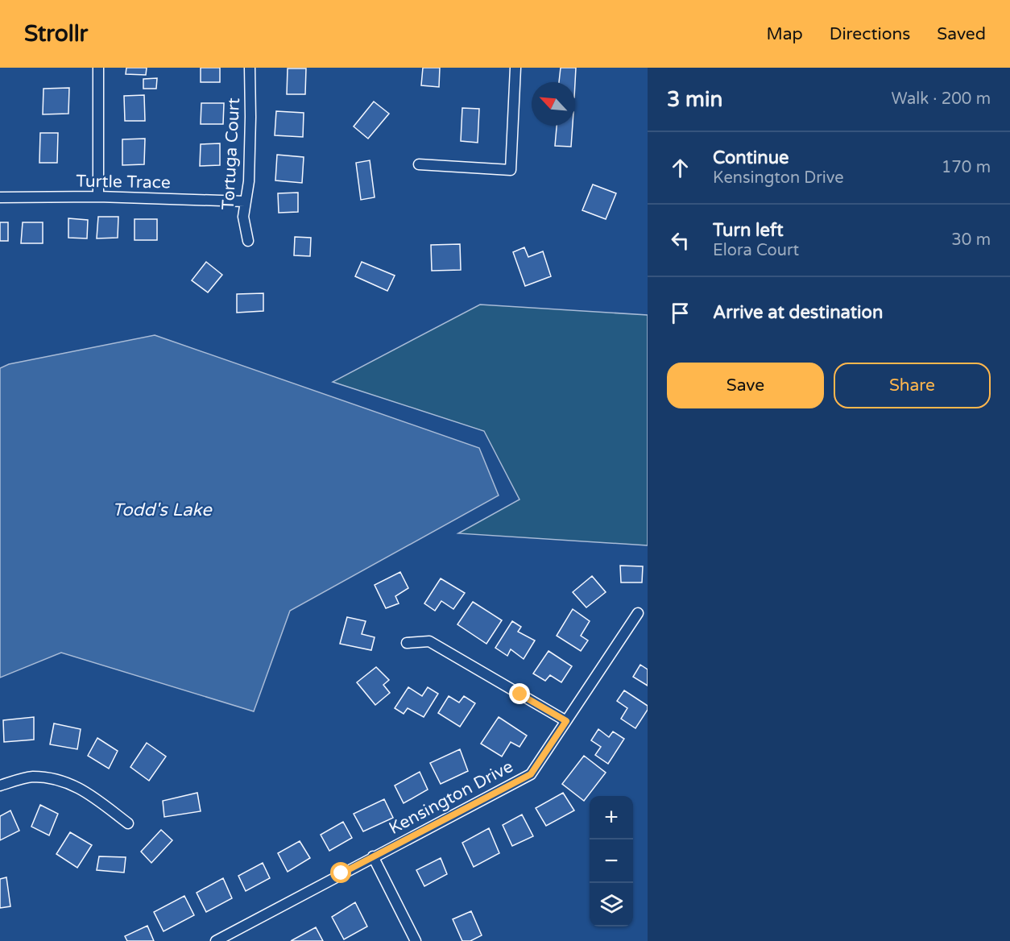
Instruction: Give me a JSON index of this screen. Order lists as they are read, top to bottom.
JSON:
{
  "streets": {
    "street": ["Tortuga Court", "Turtle Trace", "Kensington Drive"]
  },
  "crossings": [
    ["Tortuga Court", "Turtle Trace"]
  ],
  "water": ["Todd's Lake"],
  "north": "top left",
  "page": {
    "header": "Strollr",
    "nav": ["Map", "Directions", "Saved"],
    "heading": ["3 min", "Walk · 200 m"],
    "list": [
      ["Continue", "Kensington Drive", "170 m"],
      ["Turn left", "Elora Court", "30 m"],
      "Arrive at destination"
    ],
    "buttons": ["Save", "Share"],
    "map_buttons": ["+", "−"]
  }
}
